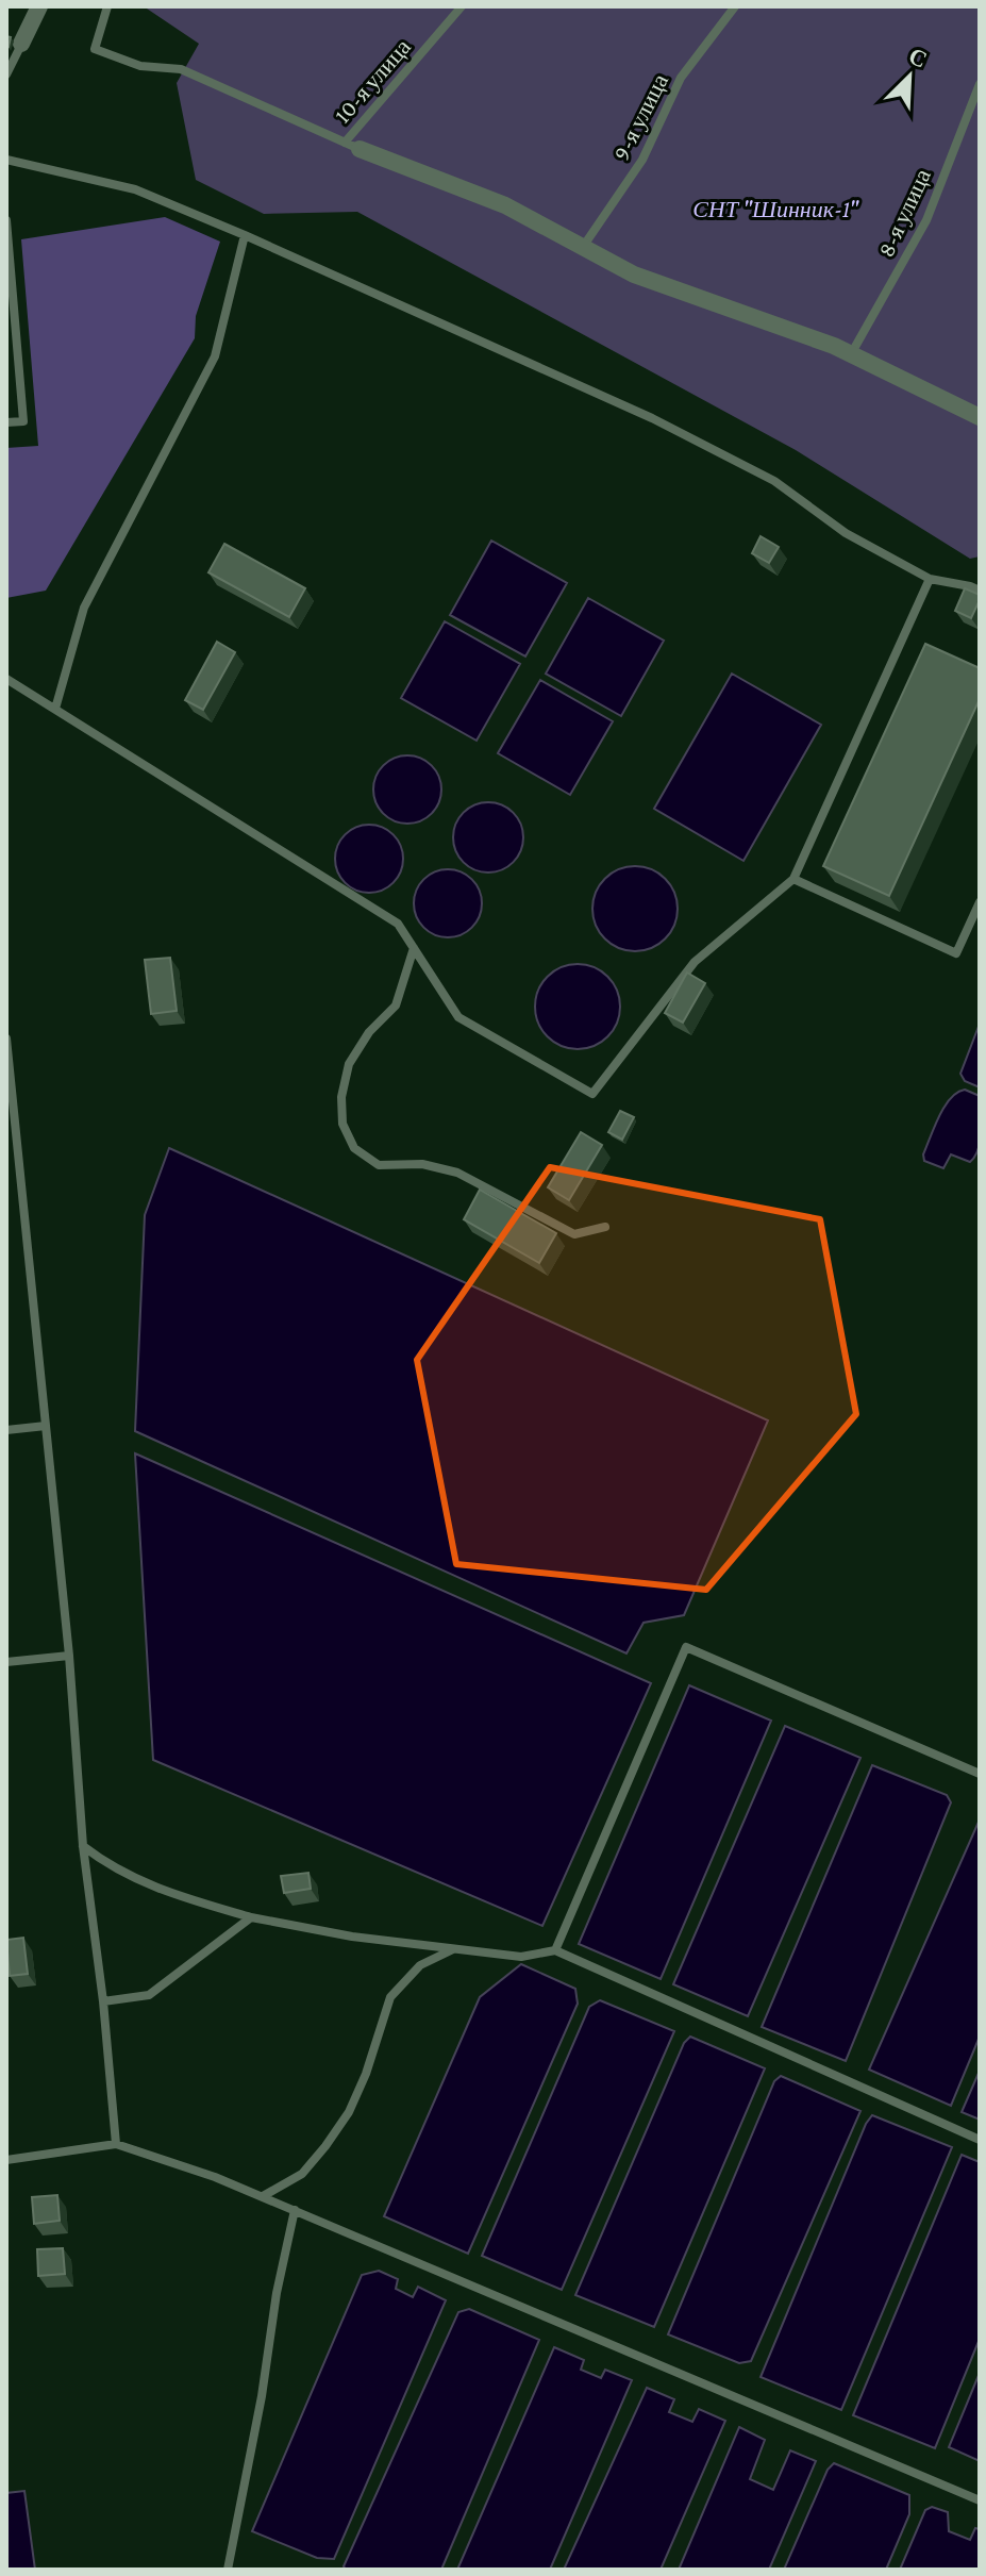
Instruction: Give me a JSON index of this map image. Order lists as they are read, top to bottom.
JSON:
{
  "streets": {
    "lane": ["10-я улица", "9-я улица", "8-я улица"]
  },
  "parks": ["СНТ \"Шинник-1\""],
  "north": "top right"
}
